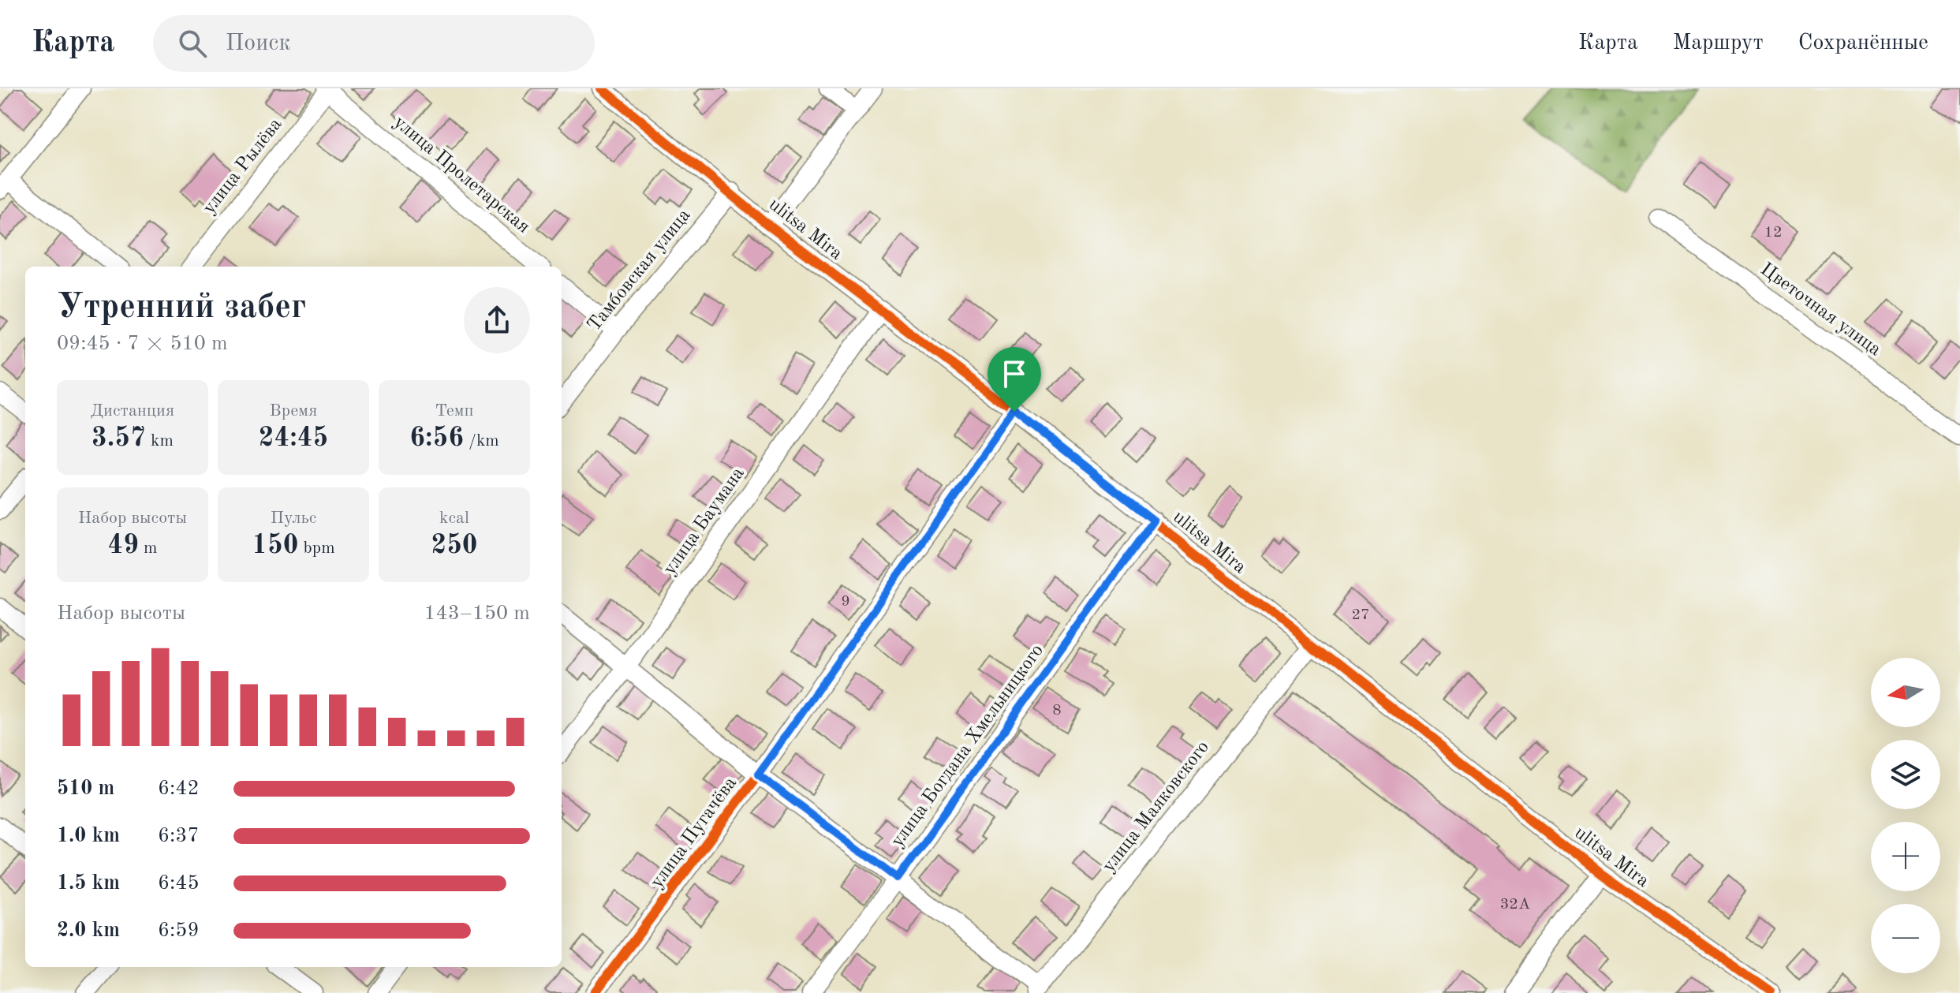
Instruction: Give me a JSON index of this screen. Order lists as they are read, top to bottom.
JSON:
{
  "streets": {
    "street": [
      "улица Рылёва",
      "улица Пролетарская",
      "ulitsa Mira",
      "Тамбовская улица",
      "Цветочная улица",
      "улица Баумана",
      "улица Богдана Хмельницкого",
      "улица Маяковского",
      "улица Пугачёва"
    ]
  },
  "crossings": [
    ["улица Рылёва", "улица Пролетарская"],
    ["ulitsa Mira", "Тамбовская улица"],
    ["ulitsa Mira", "улица Баумана"],
    ["ulitsa Mira", "улица Богдана Хмельницкого"],
    ["ulitsa Mira", "улица Маяковского"],
    ["ulitsa Mira", "улица Пугачёва"]
  ],
  "house_numbers": [
    "12",
    "9",
    "27",
    "8",
    "32А"
  ],
  "north": "left",
  "page": {
    "header": "Карта",
    "search": "Поиск",
    "nav": ["Карта", "Маршрут", "Сохранённые"],
    "heading": ["Утренний забег", "09:45 · 7 × 510 m"],
    "stats": [
      ["Дистанция", "3.57 km"],
      ["Время", "24:45"],
      ["Темп", "6:56 /km"],
      ["Набор высоты", "49 m"],
      ["Пульс", "150 bpm"],
      ["kcal", "250"]
    ],
    "chart": ["Набор высоты", "143–150 m"],
    "map_buttons": ["+", "−"],
    "list": [
      {
        "name": "510 m",
        "note": "6:42"
      },
      {
        "name": "1.0 km",
        "note": "6:37"
      },
      {
        "name": "1.5 km",
        "note": "6:45"
      },
      {
        "name": "2.0 km",
        "note": "6:59"
      }
    ]
  }
}
